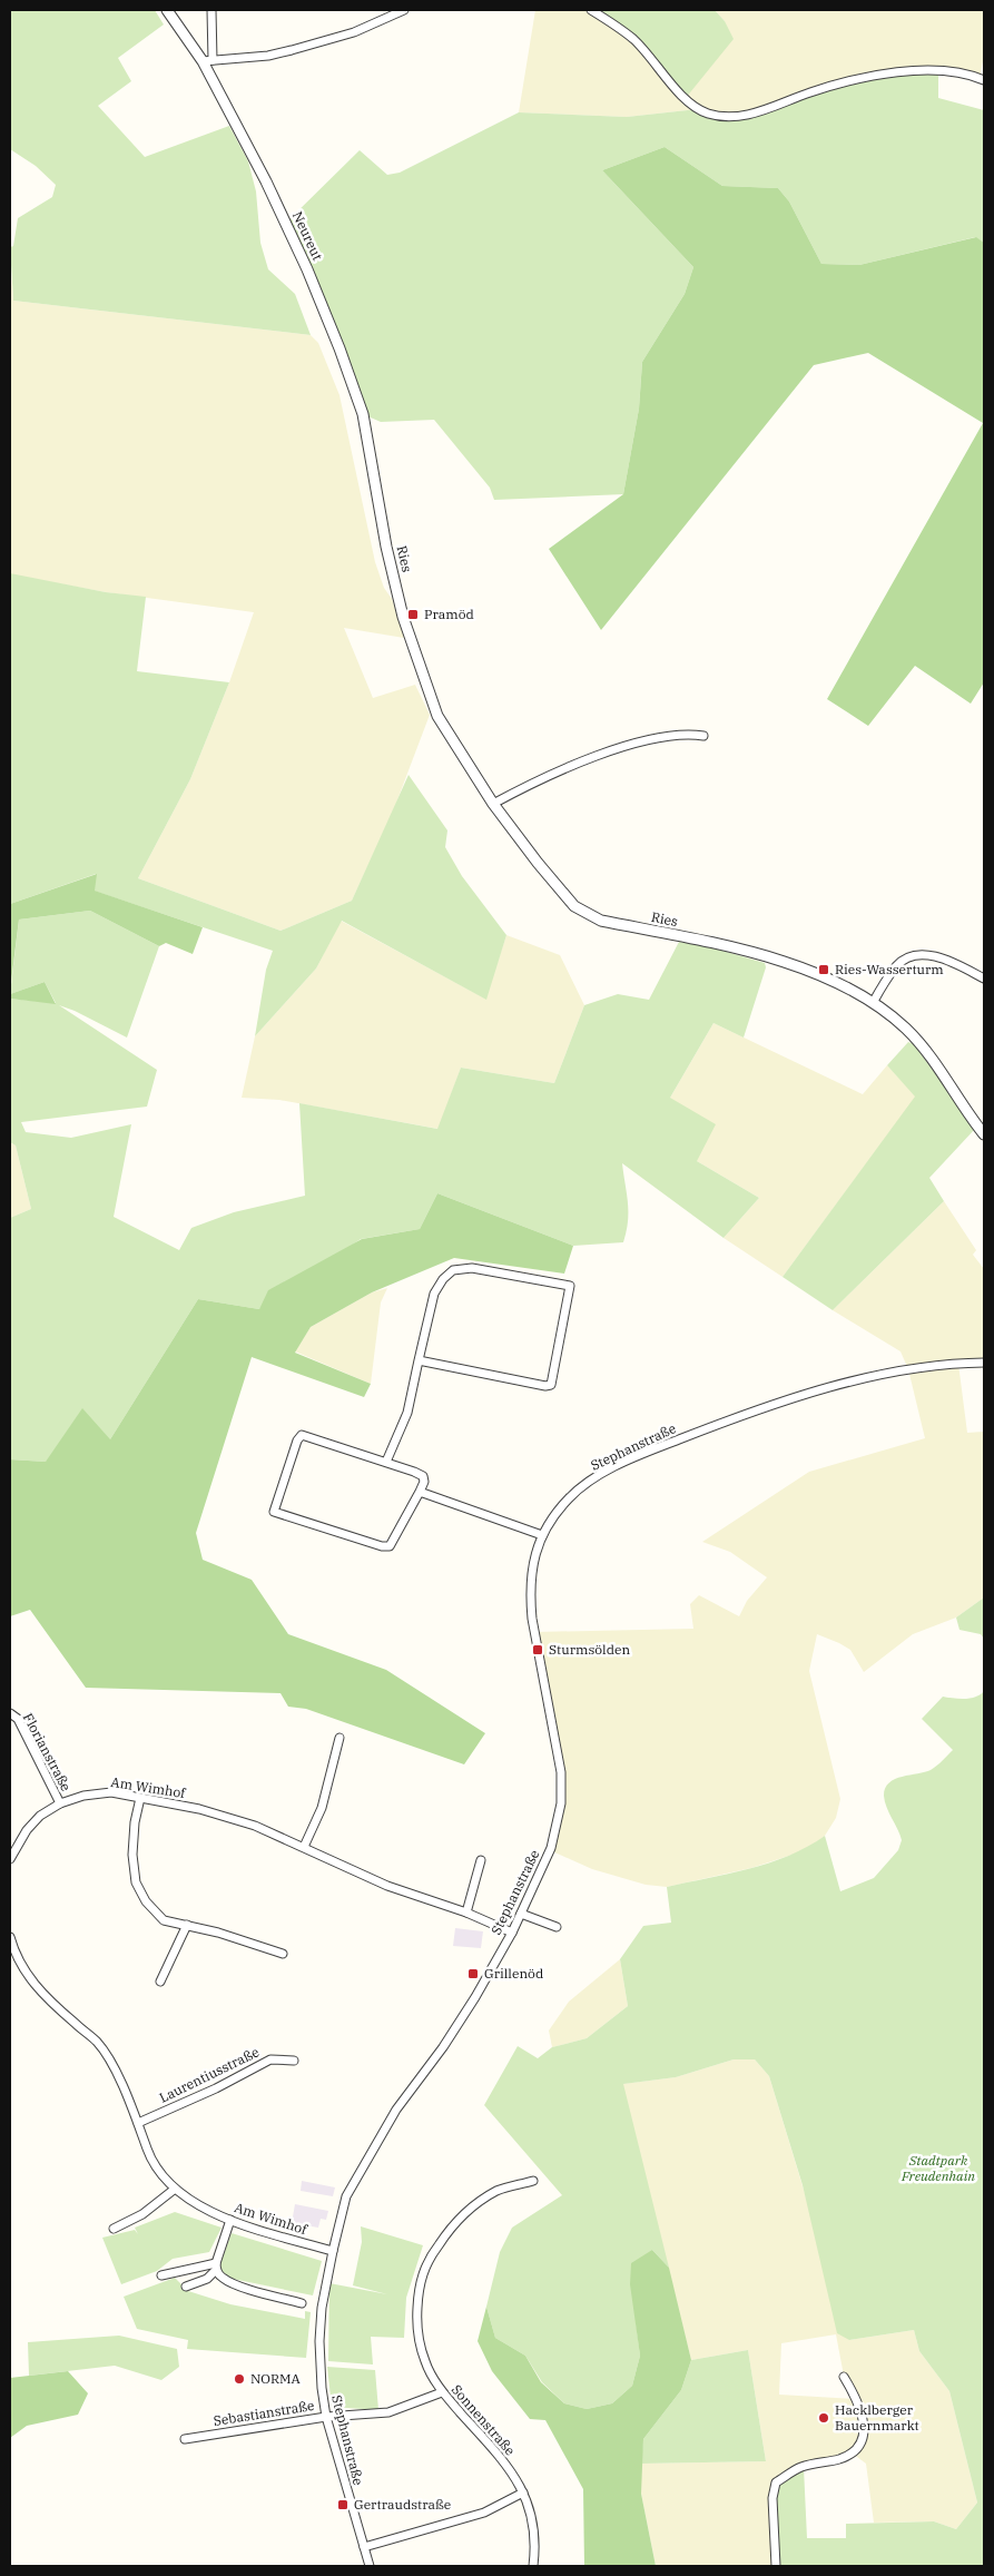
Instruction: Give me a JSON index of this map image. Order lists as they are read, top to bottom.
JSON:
{
  "streets": {
    "street": [
      "Neureut",
      "Ries",
      "Stephanstraße",
      "Florianstraße",
      "Am Wimhof",
      "Laurentiusstraße",
      "Sebastianstraße",
      "Sonnenstraße"
    ]
  },
  "crossings": [
    ["Neureut", "Ries"],
    ["Stephanstraße", "Am Wimhof"],
    ["Stephanstraße", "Sebastianstraße"],
    ["Florianstraße", "Am Wimhof"],
    ["Am Wimhof", "Laurentiusstraße"],
    ["Sebastianstraße", "Sonnenstraße"]
  ],
  "parks": ["Stadtpark Freudenhain"],
  "places": {
    "transit": [
      "Pramöd",
      "Ries-Wasserturm",
      "Sturmsölden",
      "Grillenöd",
      "Gertraudstraße"
    ],
    "other": ["NORMA", "Hacklberger Bauernmarkt"]
  }
}
